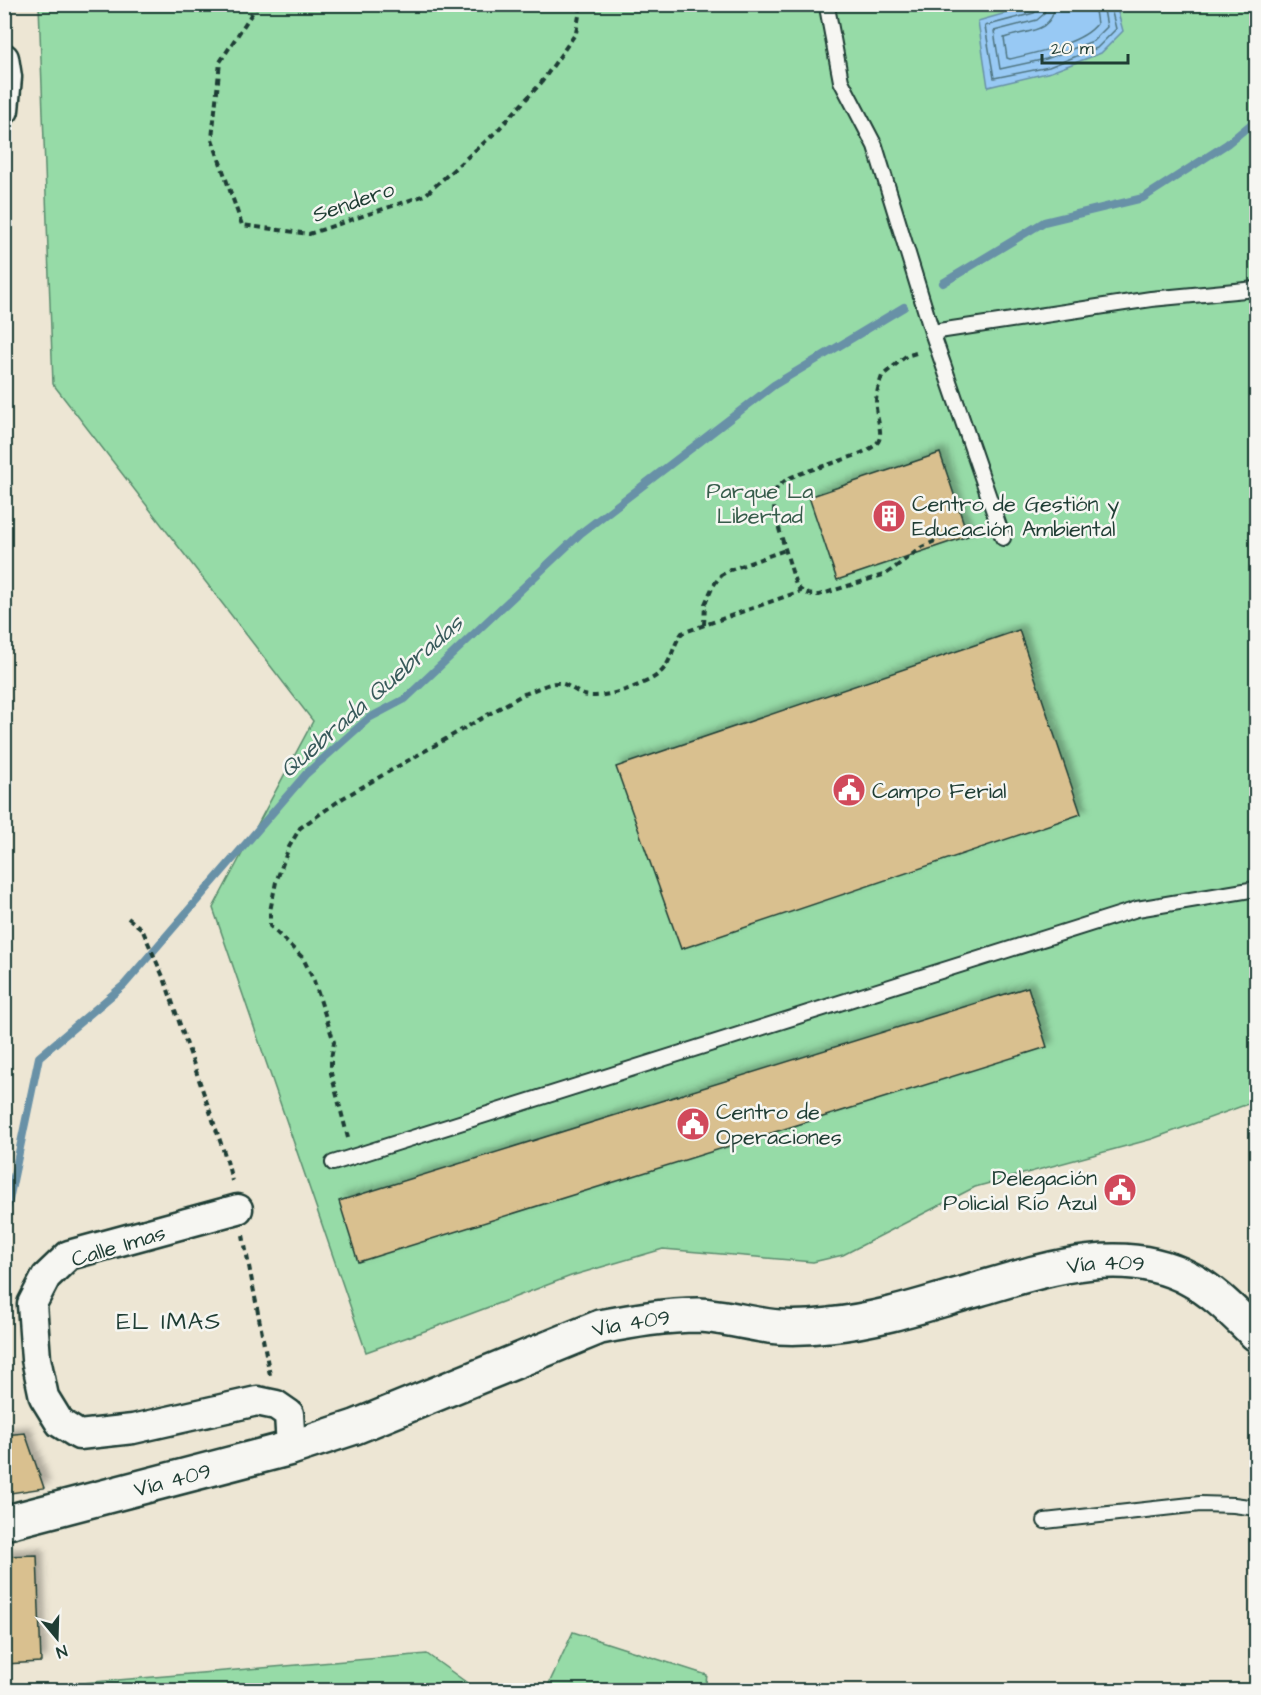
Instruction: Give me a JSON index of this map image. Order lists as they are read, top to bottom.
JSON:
{
  "streets": {
    "street": ["Calle Imas", "Vía 409"],
    "path": ["Sendero"]
  },
  "districts": ["EL IMAS"],
  "water": ["Quebrada Quebradas"],
  "parks": ["Parque La Libertad"],
  "places": {
    "building": ["Centro de Gestión y Educación Ambiental"],
    "public building": ["Campo Ferial", "Centro de Operaciones", "Delegación Policial Río Azul"]
  },
  "scale_bar": "20 m",
  "north": "bottom"
}
